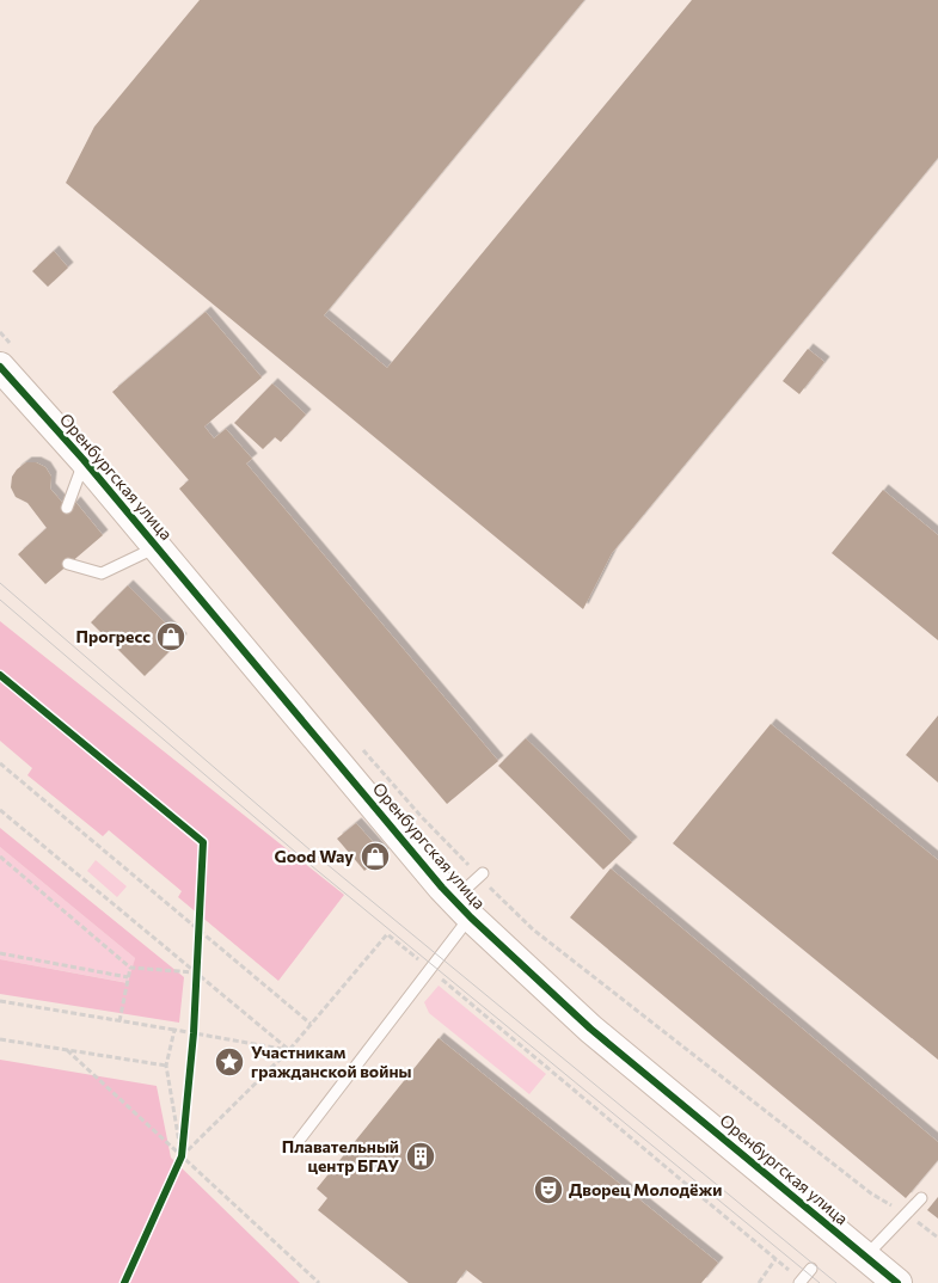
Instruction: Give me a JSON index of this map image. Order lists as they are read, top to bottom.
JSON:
{
  "streets": {
    "street": ["Оренбургская улица"]
  },
  "places": {
    "shop": ["Прогресс", "Good Way"],
    "place": ["Участникам гражданской войны"],
    "building": ["Плавательный центр БГАУ"],
    "theatre": ["Дворец Молодёжи"]
  }
}
